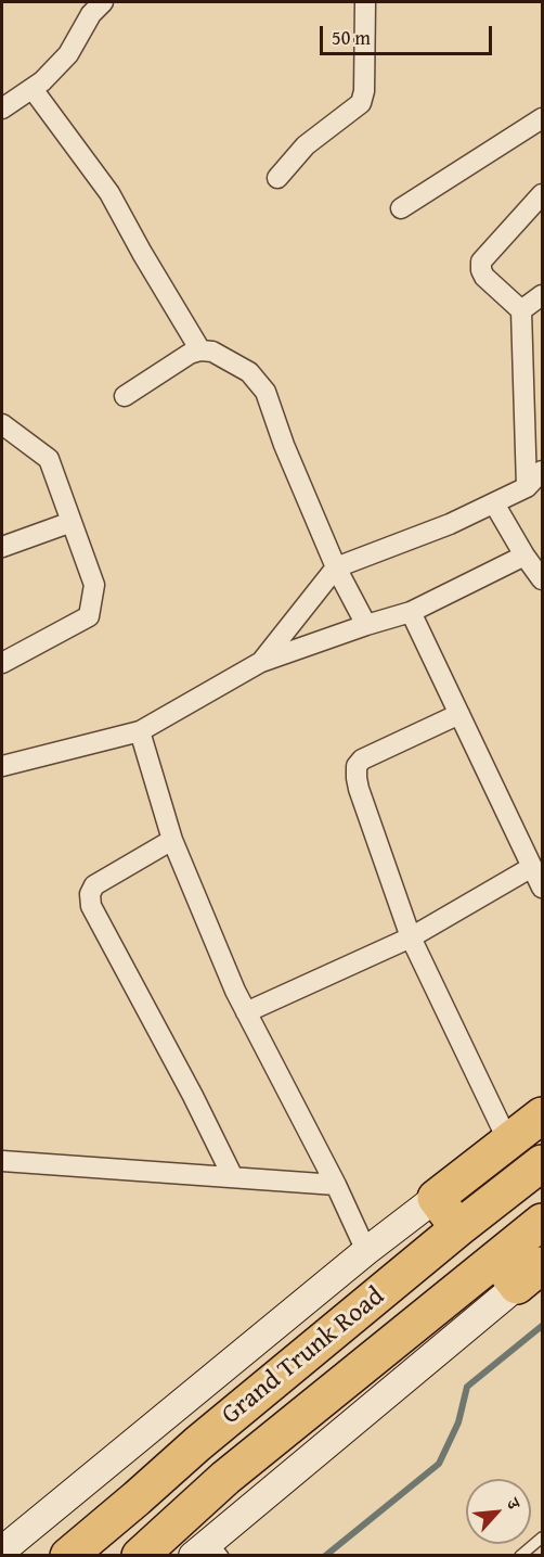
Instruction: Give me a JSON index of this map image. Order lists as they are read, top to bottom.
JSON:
{
  "streets": {
    "highway": ["Grand Trunk Road"]
  },
  "scale_bar": "50 m",
  "north": "top right"
}
